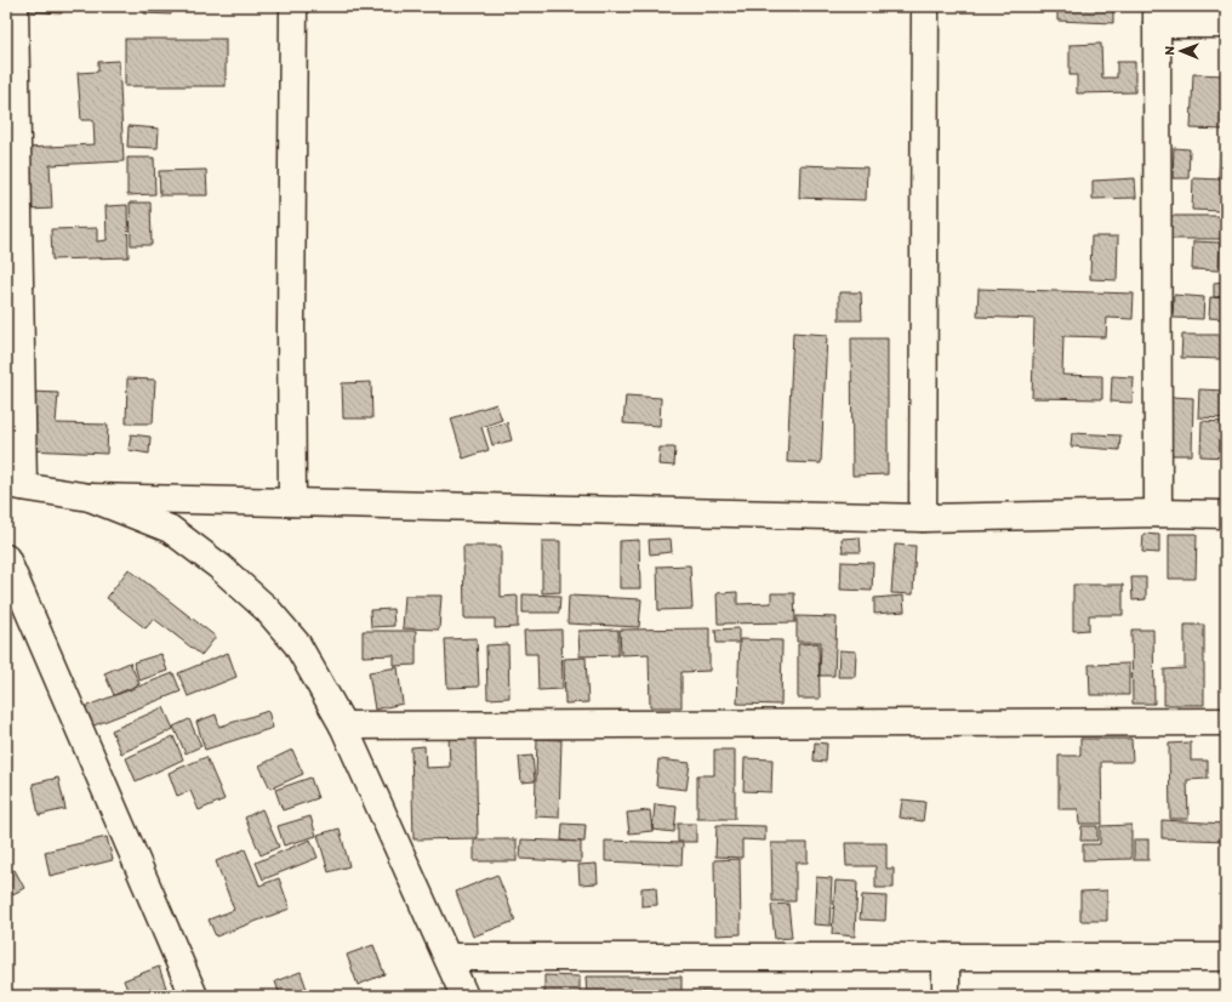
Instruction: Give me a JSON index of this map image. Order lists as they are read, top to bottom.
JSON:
{
  "north": "left"
}
